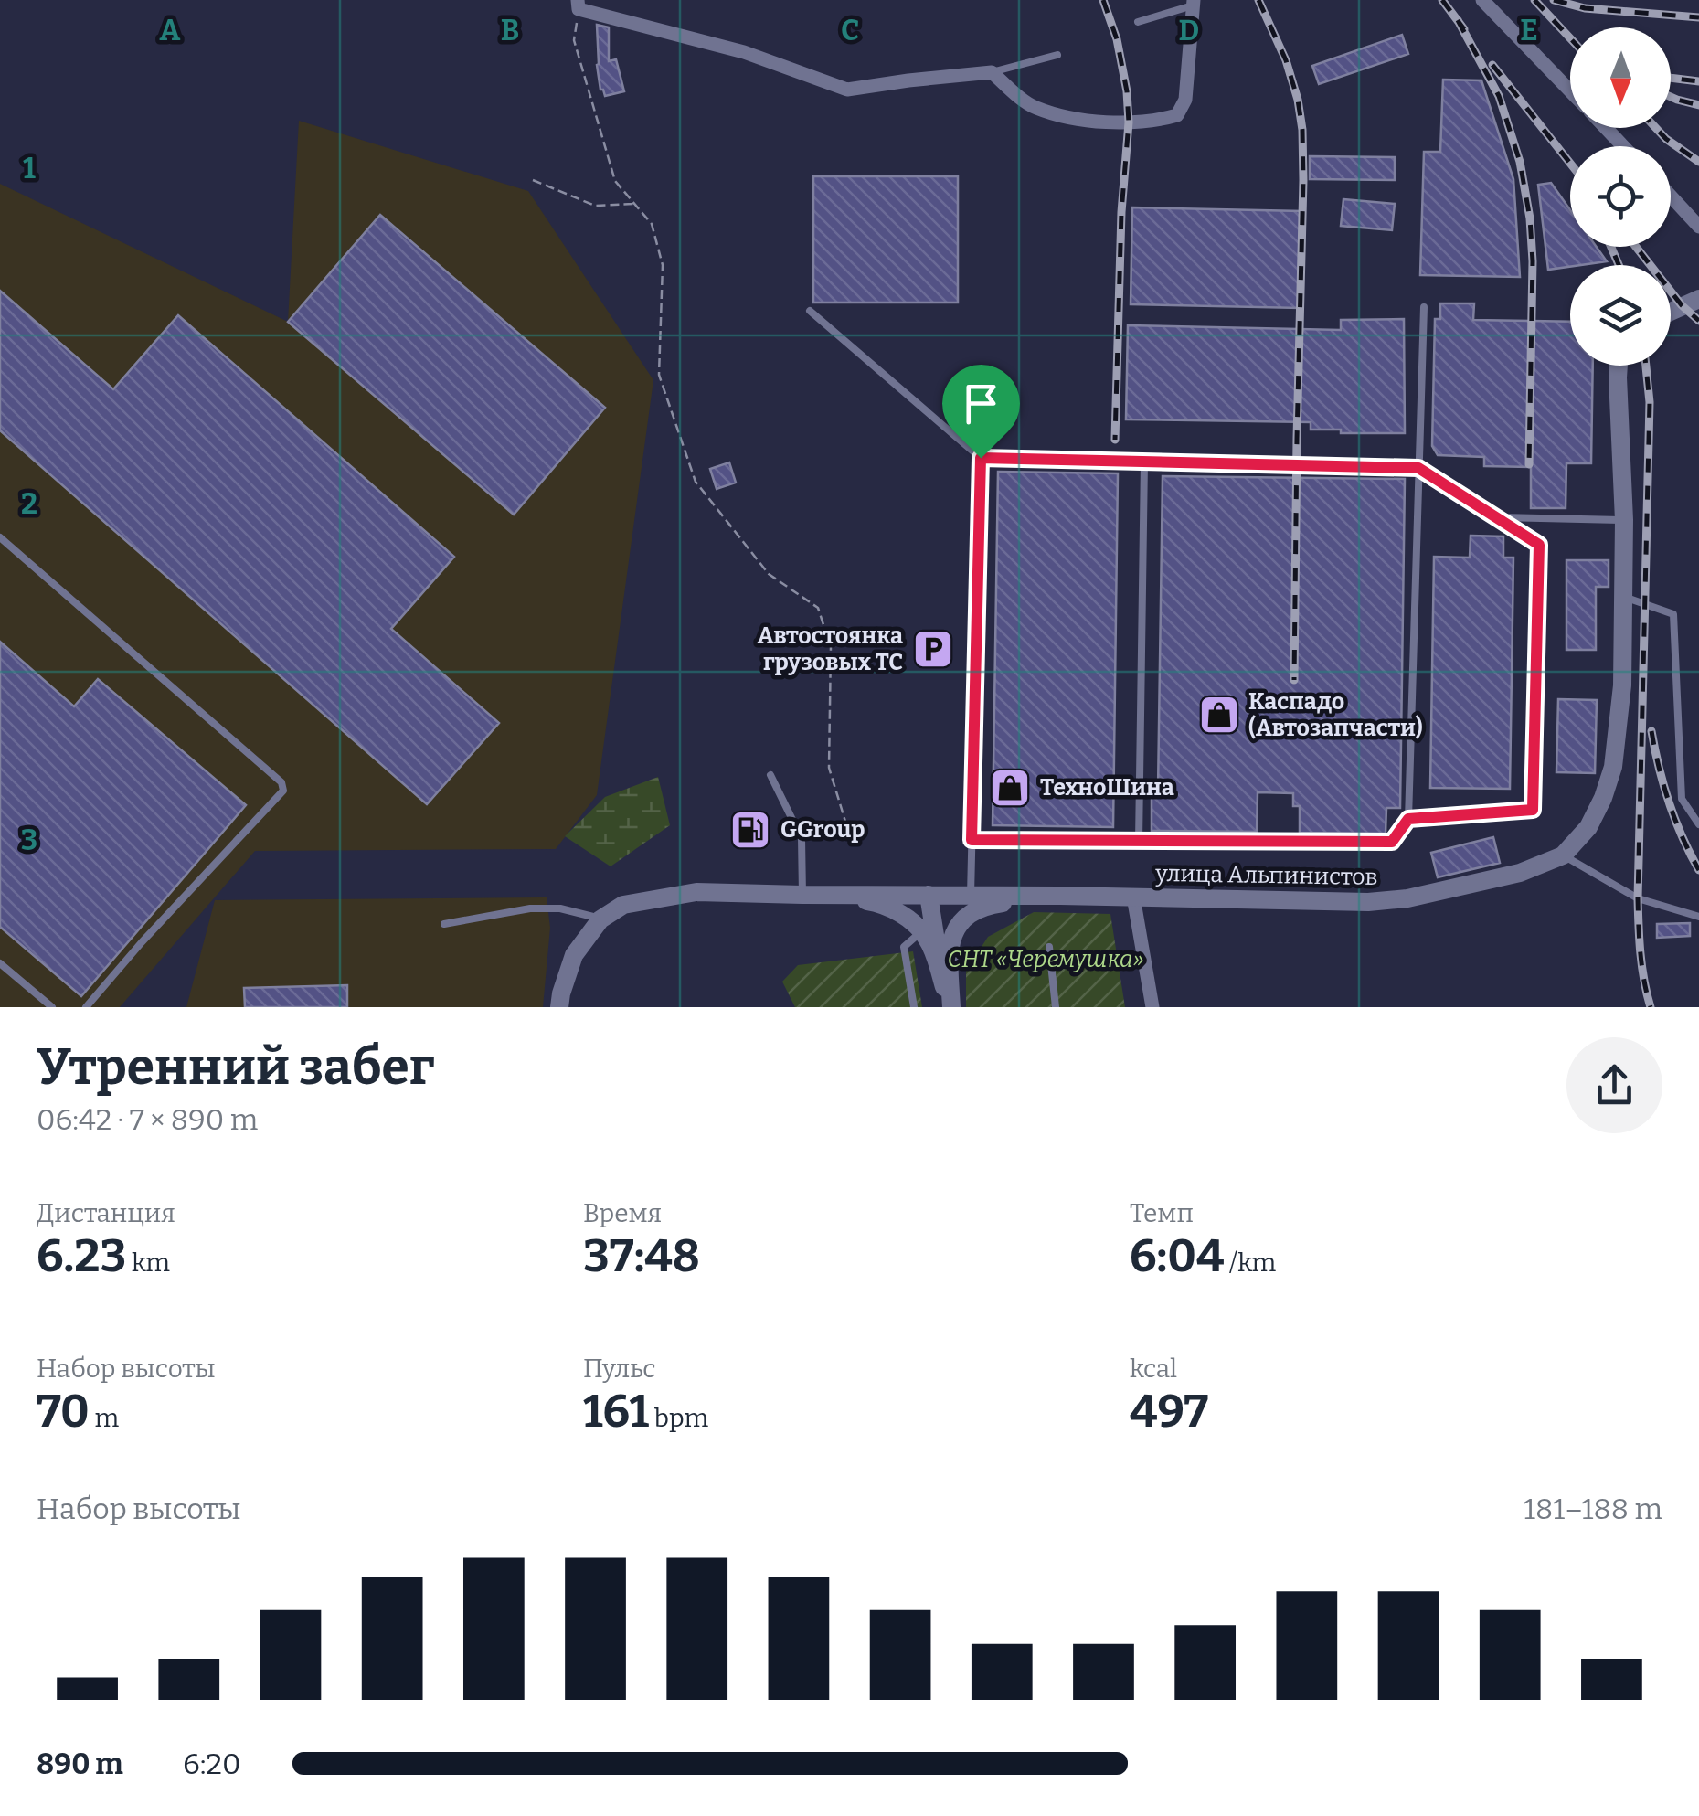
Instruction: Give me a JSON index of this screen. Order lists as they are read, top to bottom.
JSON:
{
  "streets": {
    "main road": ["улица Альпинистов"]
  },
  "parks": ["СНТ «Черемушка»"],
  "places": {
    "parking": ["Автостоянка грузовых ТС"],
    "shop": ["Каспадо (Автозапчасти)", "ТехноШина"],
    "fuel station": ["GGroup"]
  },
  "north": "bottom",
  "page": {
    "heading": ["Утренний забег", "06:42 · 7 × 890 m"],
    "stats": [
      ["Дистанция", "6.23 km"],
      ["Время", "37:48"],
      ["Темп", "6:04 /km"],
      ["Набор высоты", "70 m"],
      ["Пульс", "161 bpm"],
      ["kcal", "497"]
    ],
    "chart": ["Набор высоты", "181–188 m"],
    "list": [
      {
        "name": "890 m",
        "note": "6:20"
      }
    ]
  },
  "grid": {
    "columns": [
      "A",
      "B",
      "C",
      "D",
      "E"
    ],
    "rows": ["1", "2", "3"]
  }
}
